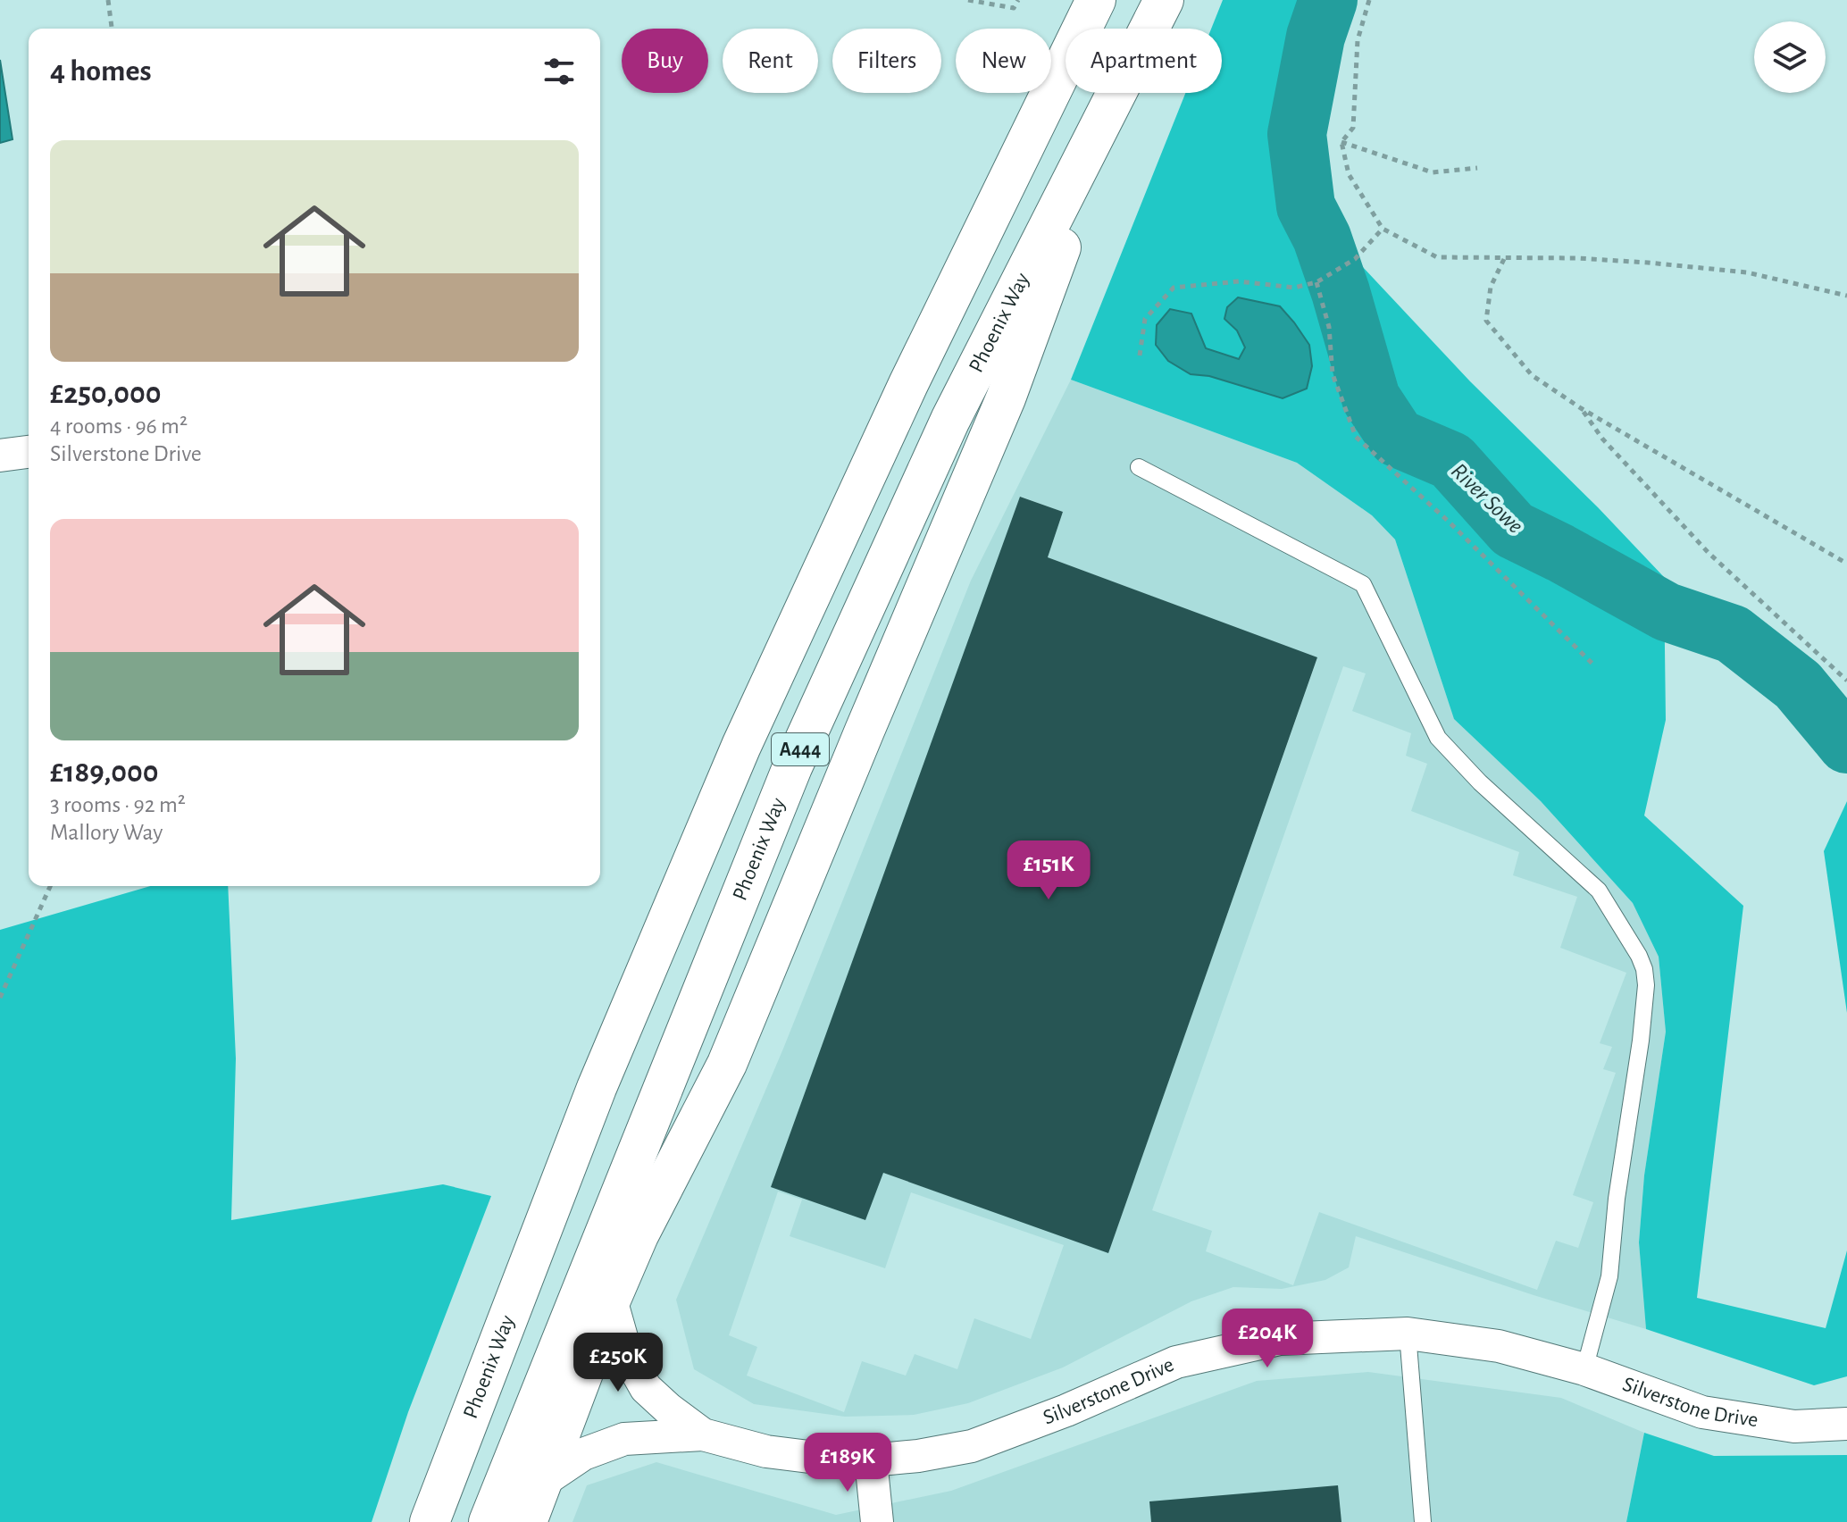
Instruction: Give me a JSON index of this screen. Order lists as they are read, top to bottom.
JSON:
{
  "streets": {
    "highway": ["Phoenix Way", "A444"],
    "street": ["Silverstone Drive"]
  },
  "water": ["River Sowe"],
  "page": {
    "chip": [
      "Buy",
      "Rent",
      "Filters",
      "New",
      "Apartment"
    ],
    "heading": "4 homes",
    "list": [
      {
        "name": "£250,000",
        "note": "4 rooms · 96 m² · Silverstone Drive"
      },
      {
        "name": "£189,000",
        "note": "3 rooms · 92 m² · Mallory Way"
      }
    ],
    "price": [
      "£151K",
      "£204K",
      "£250K",
      "£189K"
    ]
  }
}
